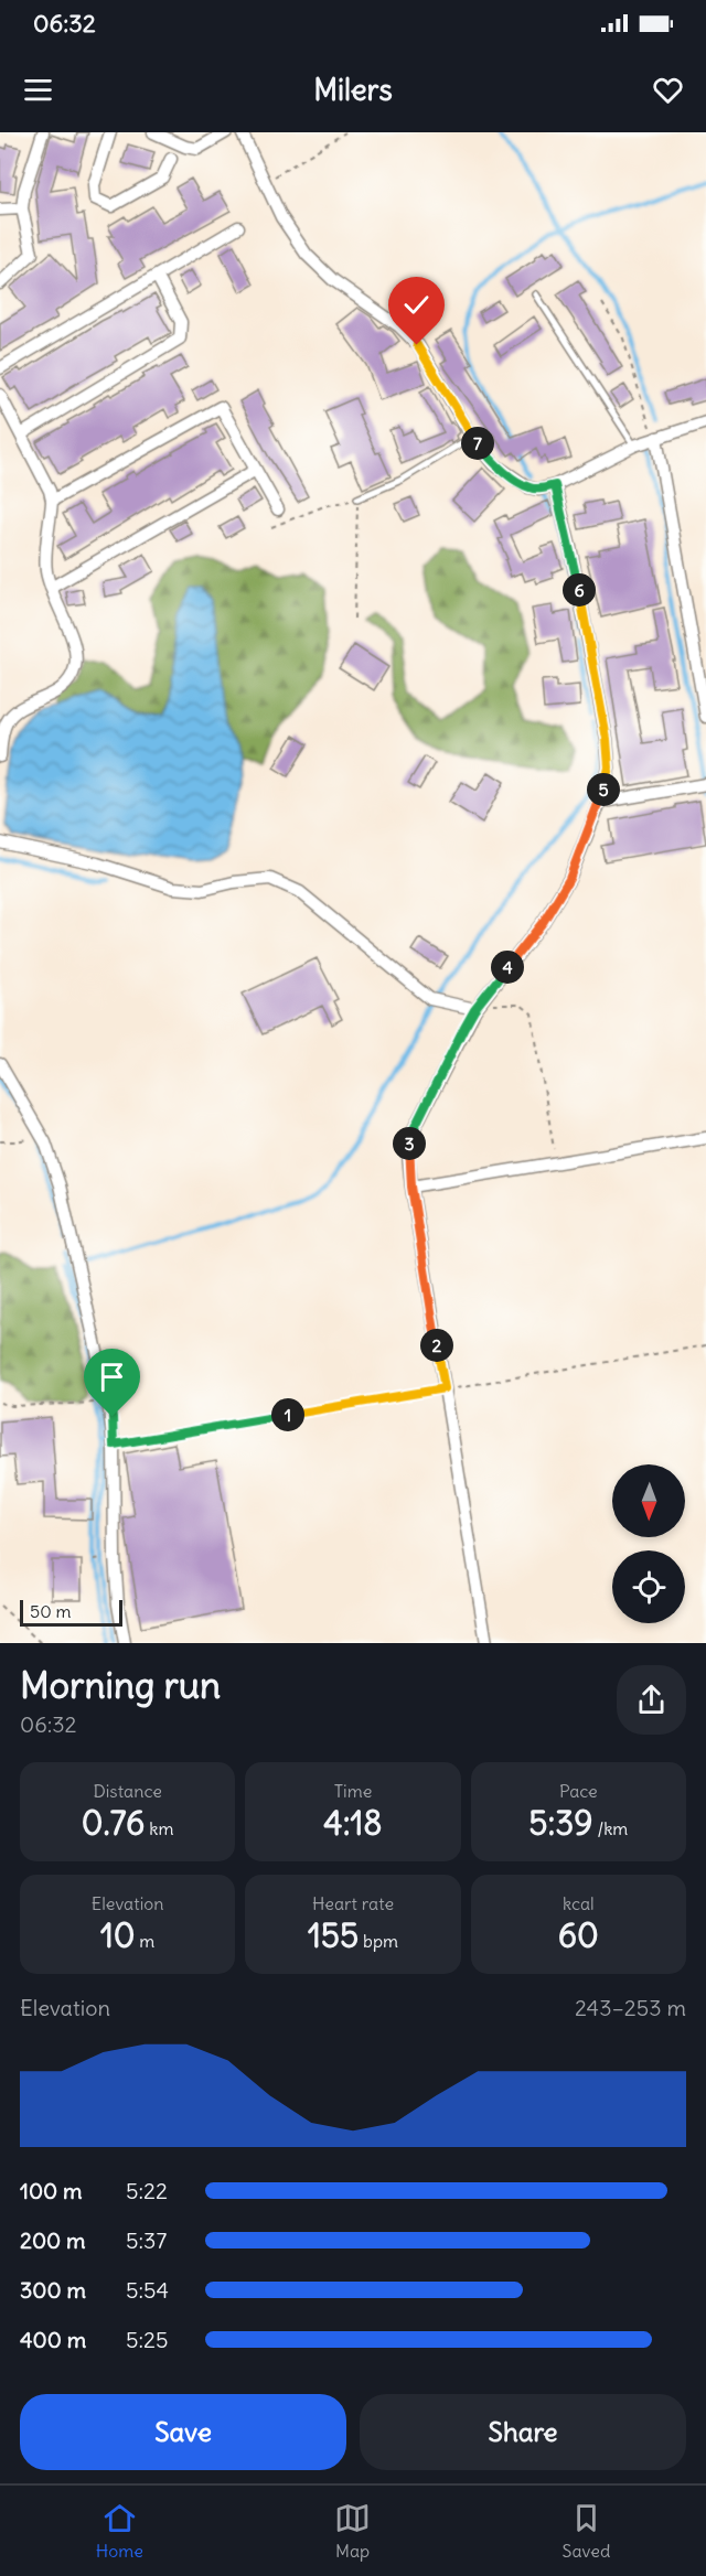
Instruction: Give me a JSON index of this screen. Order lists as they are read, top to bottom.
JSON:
{
  "scale_bar": "50 m",
  "north": "bottom",
  "page": {
    "status": "06:32",
    "header": "Milers",
    "pins": [
      "7",
      "6",
      "5",
      "4",
      "3",
      "2",
      "1"
    ],
    "scale": "50 m",
    "heading": ["Morning run", "06:32"],
    "stats": [
      ["Distance", "0.76 km"],
      ["Time", "4:18"],
      ["Pace", "5:39 /km"],
      ["Elevation", "10 m"],
      ["Heart rate", "155 bpm"],
      ["kcal", "60"]
    ],
    "chart": ["Elevation", "243–253 m"],
    "list": [
      {
        "name": "100 m",
        "note": "5:22"
      },
      {
        "name": "200 m",
        "note": "5:37"
      },
      {
        "name": "300 m",
        "note": "5:54"
      },
      {
        "name": "400 m",
        "note": "5:25"
      }
    ],
    "buttons": ["Save", "Share"],
    "tabs": ["Home", "Map", "Saved"]
  }
}
